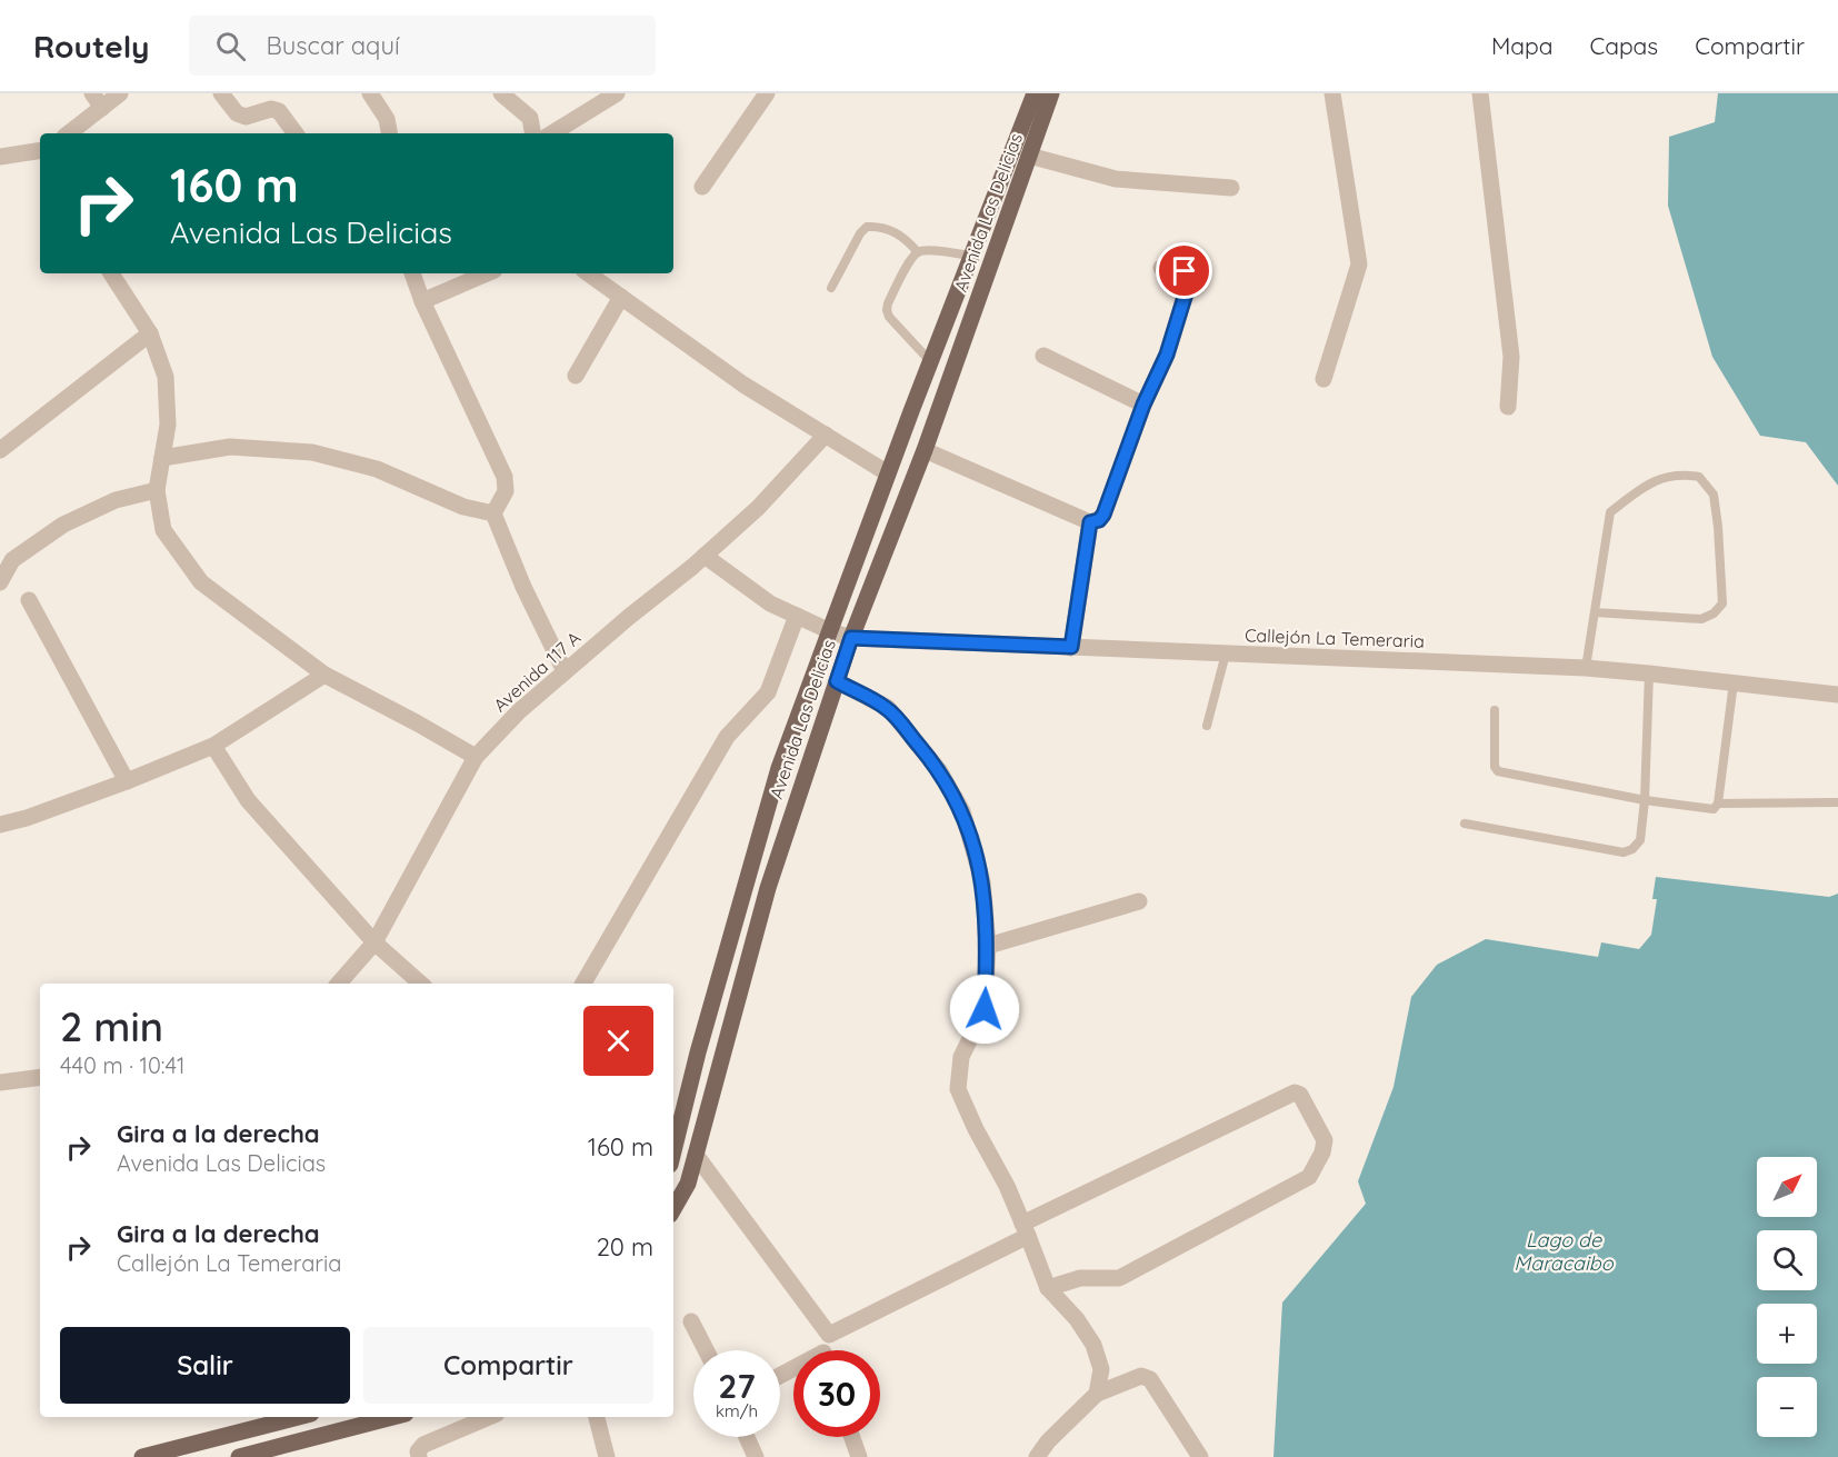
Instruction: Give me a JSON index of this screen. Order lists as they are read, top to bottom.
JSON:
{
  "streets": {
    "main road": ["Avenida Las Delicias"],
    "street": ["Callejón La Temeraria", "Avenida 117 A"]
  },
  "crossings": [
    ["Avenida Las Delicias", "Callejón La Temeraria"],
    ["Callejón La Temeraria", "Avenida 117 A"]
  ],
  "water": ["Lago de Maracaibo"],
  "north": "top right",
  "page": {
    "header": "Routely",
    "search": "Buscar aquí",
    "nav": ["Mapa", "Capas", "Compartir"],
    "turn": ["160 m", "Avenida Las Delicias"],
    "heading": ["2 min", "440 m · 10:41"],
    "list": [
      {
        "name": "Gira a la derecha",
        "note": "Avenida Las Delicias",
        "value": "160 m"
      },
      {
        "name": "Gira a la derecha",
        "note": "Callejón La Temeraria",
        "value": "20 m"
      }
    ],
    "map_buttons": ["+", "−"],
    "buttons": ["Salir", "Compartir"],
    "speed": "27 km/h",
    "limit": "30"
  }
}
